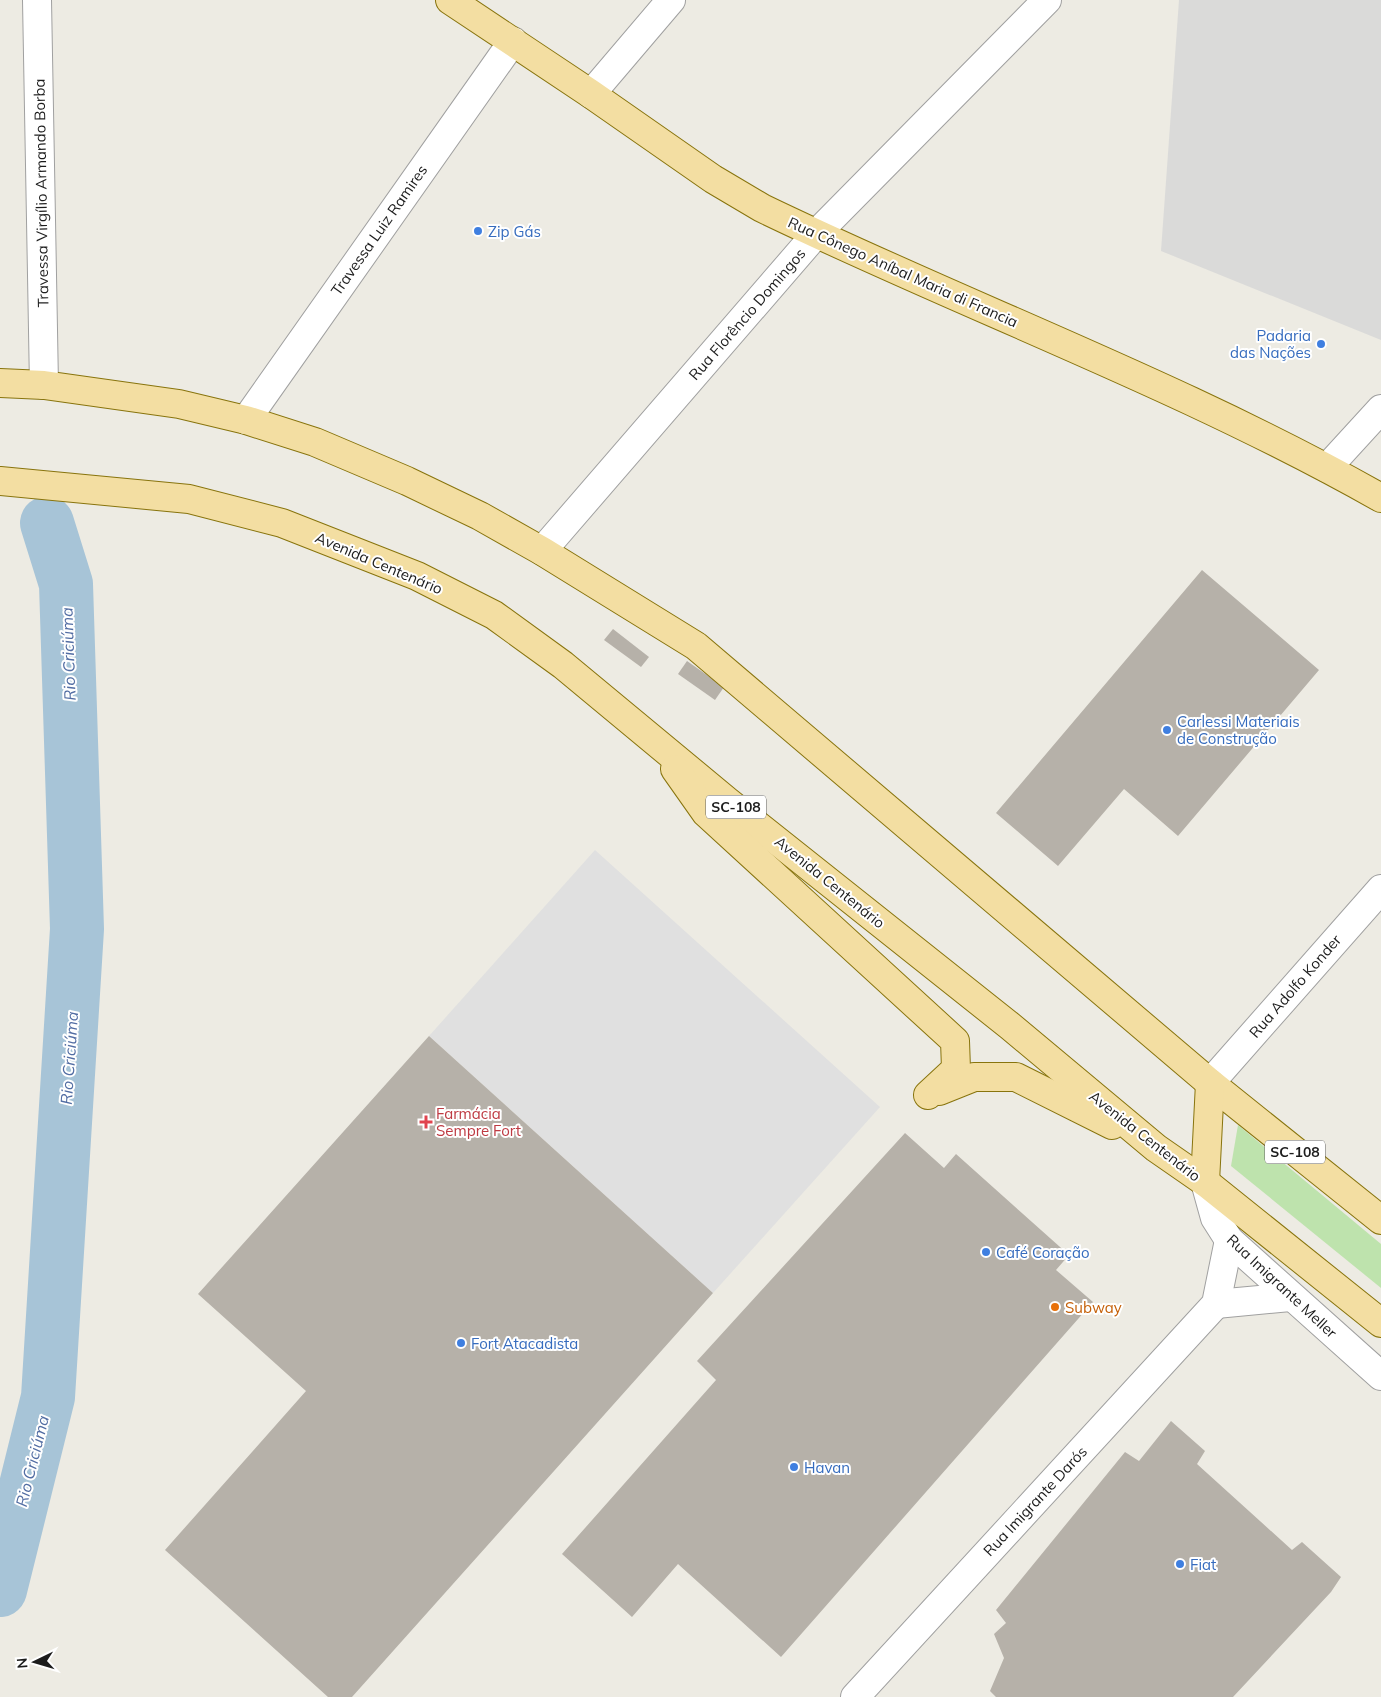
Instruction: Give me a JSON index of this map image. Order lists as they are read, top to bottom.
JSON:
{
  "streets": {
    "main road": ["Rua Cônego Aníbal Maria di Francia", "Avenida Centenário", "SC-108"],
    "street": [
      "Travessa Virgílio Armando Borba",
      "Travessa Luiz Ramires",
      "Rua Florêncio Domingos",
      "Rua Adolfo Konder",
      "Rua Imigrante Meller",
      "Rua Imigrante Darós"
    ]
  },
  "crossings": [
    ["Travessa Virgílio Armando Borba", "SC-108"],
    ["Travessa Luiz Ramires", "Rua Cônego Aníbal Maria di Francia"],
    ["Travessa Luiz Ramires", "SC-108"],
    ["Rua Cônego Aníbal Maria di Francia", "Rua Florêncio Domingos"],
    ["Rua Florêncio Domingos", "SC-108"],
    ["Avenida Centenário", "Rua Imigrante Meller"],
    ["SC-108", "Rua Adolfo Konder"]
  ],
  "water": ["Rio Criciúma"],
  "places": {
    "other": [
      "Zip Gás",
      "Padaria das Nações",
      "Carlessi Materiais de Construção",
      "Café Coração",
      "Subway",
      "Fort Atacadista",
      "Havan",
      "Fiat"
    ],
    "health": ["Farmácia Sempre Fort"]
  },
  "north": "left"
}
